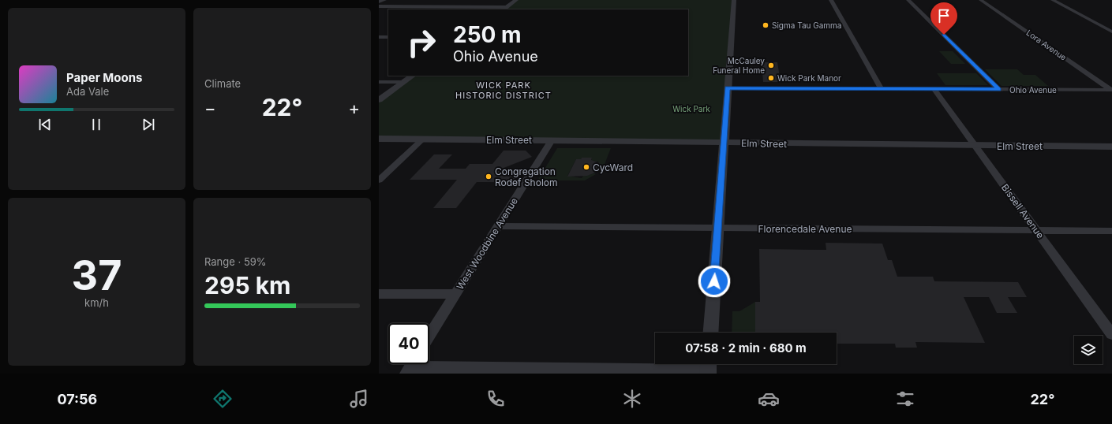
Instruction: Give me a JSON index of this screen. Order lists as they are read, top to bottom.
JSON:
{
  "streets": {
    "street": [
      "Lora Avenue",
      "Ohio Avenue",
      "Elm Street",
      "Bissell Avenue",
      "Florencedale Avenue",
      "West Woodbine Avenue"
    ]
  },
  "crossings": [
    ["Lora Avenue", "Ohio Avenue"],
    ["Ohio Avenue", "Bissell Avenue"],
    ["Elm Street", "Bissell Avenue"],
    ["Elm Street", "West Woodbine Avenue"],
    ["Bissell Avenue", "Florencedale Avenue"],
    ["Florencedale Avenue", "West Woodbine Avenue"]
  ],
  "districts": ["WICK PARK HISTORIC DISTRICT"],
  "parks": ["Wick Park"],
  "places": [
    "Sigma Tau Gamma",
    "McCauley Funeral Home",
    "Wick Park Manor",
    "CycWard",
    "Congregation Rodef Sholom"
  ],
  "page": {
    "tile": [
      "Climate",
      ["37", "km/h"],
      ["Range · 59%", "295 km"]
    ],
    "turn": ["250 m", "Ohio Avenue"],
    "song": ["Paper Moons", "Ada Vale"],
    "heat": ["−", "22°", "+"],
    "limit": "40",
    "trip": "07:58 · 2 min · 680 m",
    "tabs": ["07:56", "22°"]
  }
}
